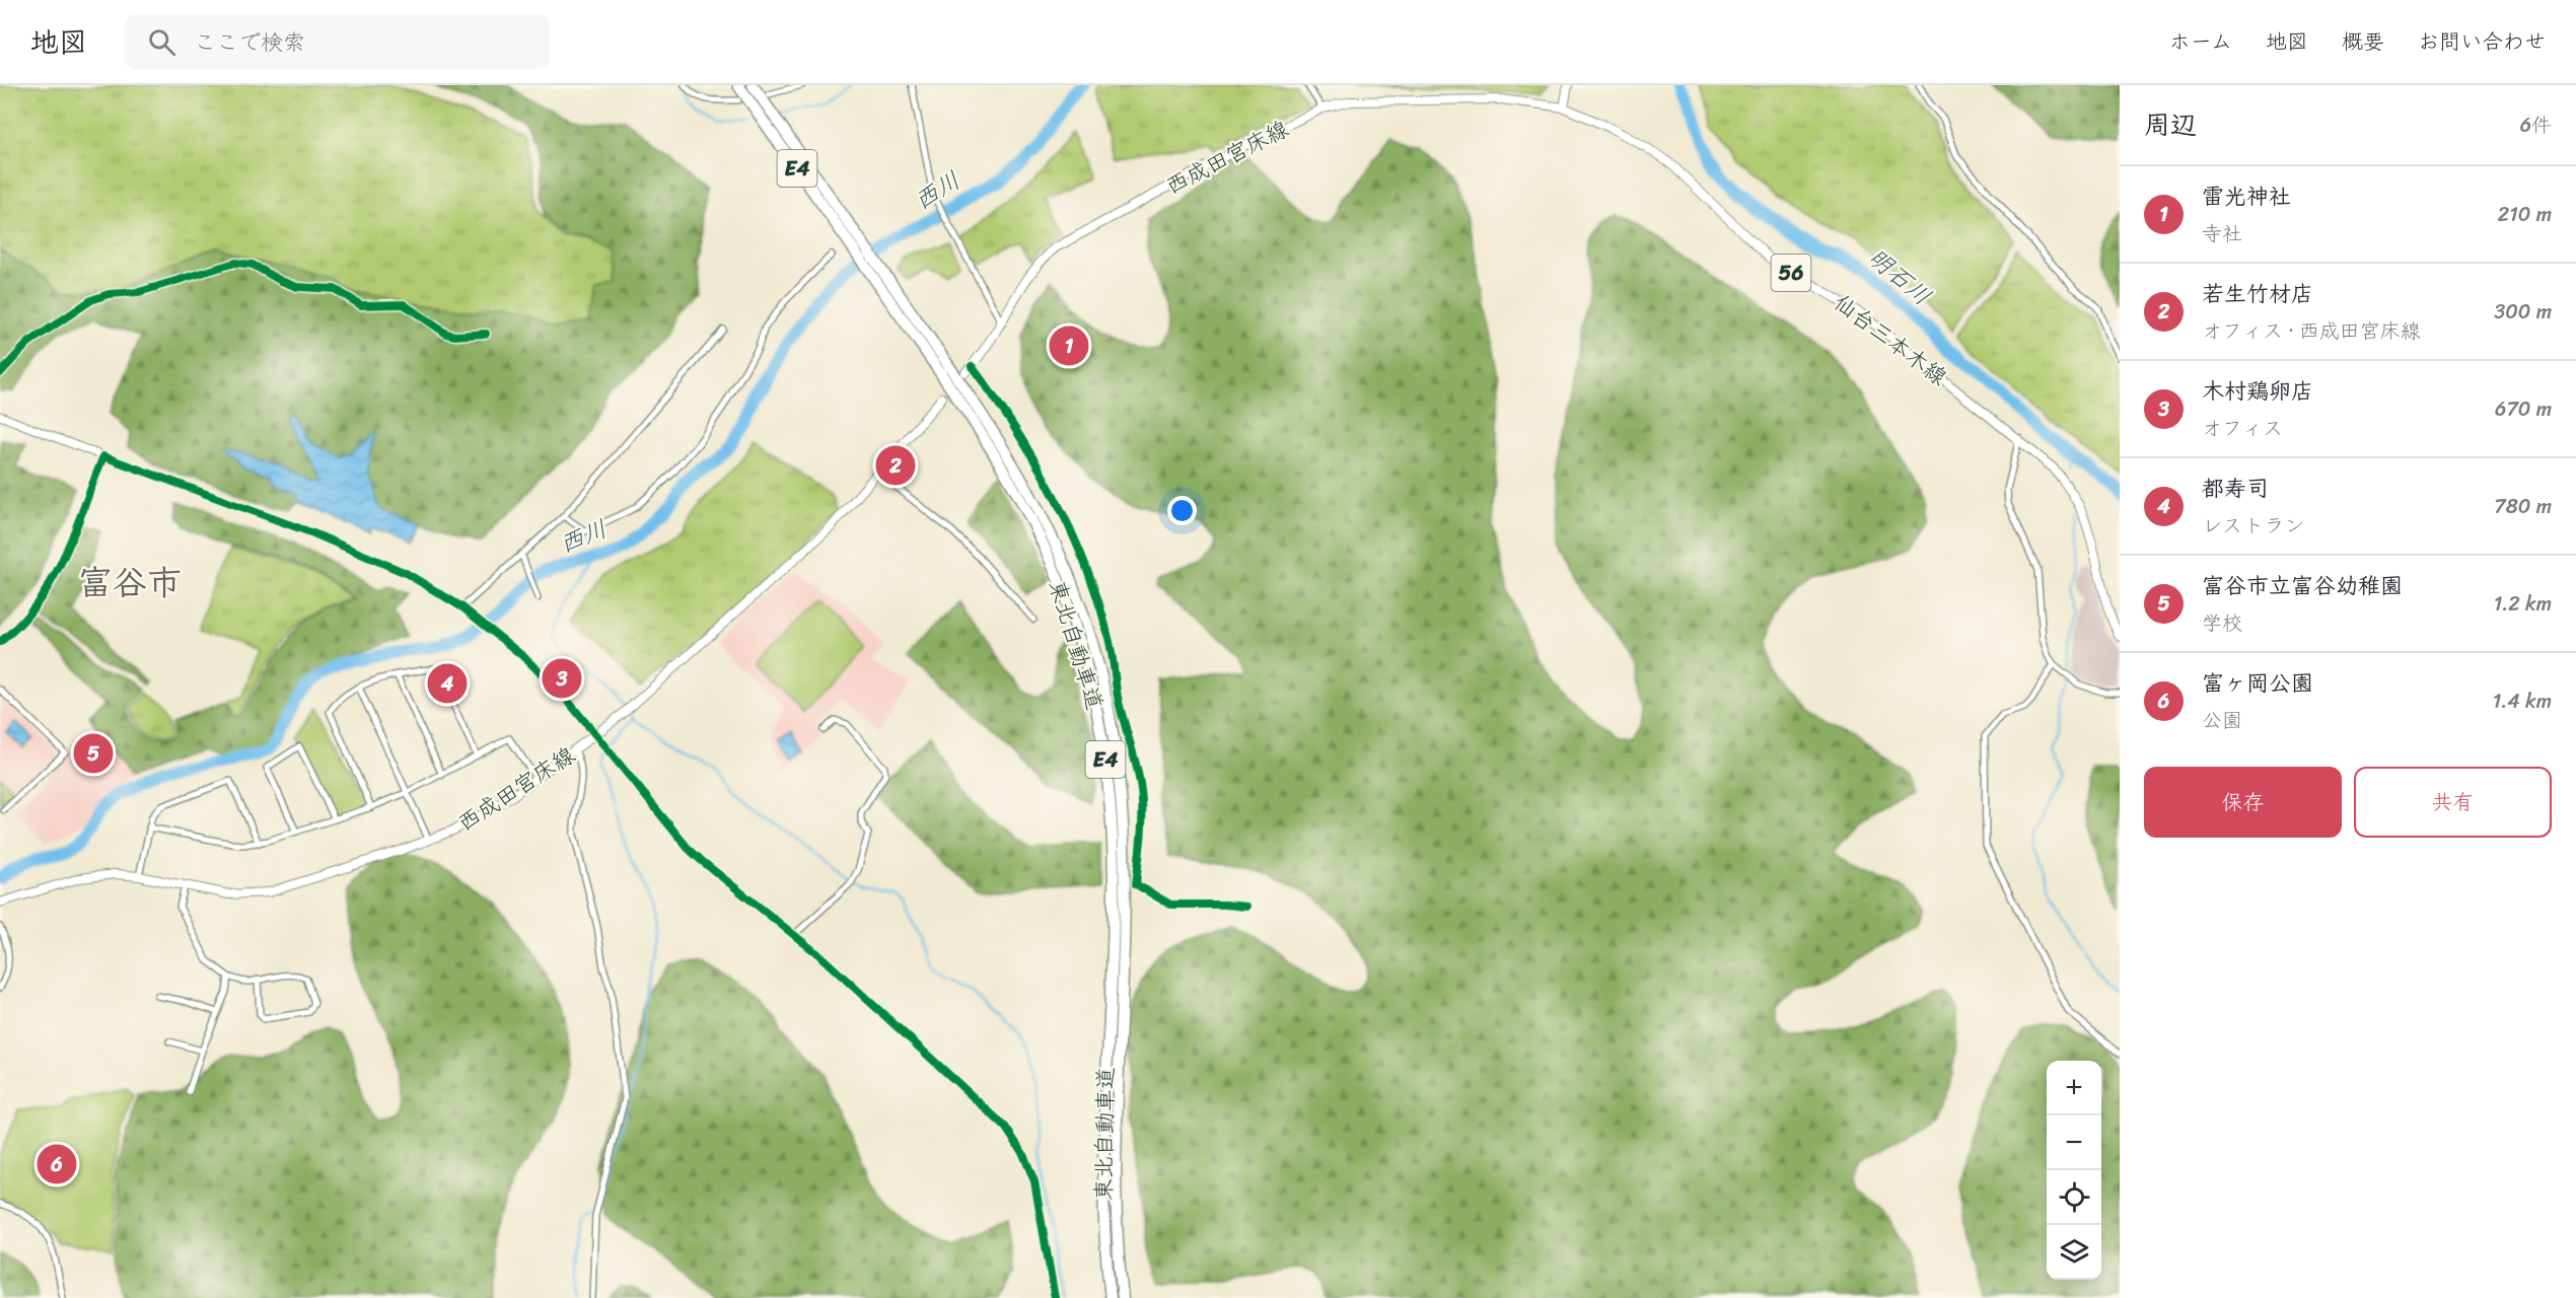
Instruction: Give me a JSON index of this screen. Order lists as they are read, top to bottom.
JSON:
{
  "streets": {
    "highway": ["E4", "東北自動車道"],
    "main road": ["西成田宮床線", "56", "仙台三本木線"]
  },
  "crossings": [
    ["西成田宮床線", "仙台三本木線"]
  ],
  "districts": ["富谷市"],
  "water": ["西川", "明石川"],
  "page": {
    "header": "地図",
    "search": "ここで検索",
    "nav": [
      "ホーム",
      "地図",
      "概要",
      "お問い合わせ"
    ],
    "heading": ["周辺", "6件"],
    "list": [
      {
        "mark": "1",
        "name": "雷光神社",
        "note": "寺社",
        "value": "210 m"
      },
      {
        "mark": "2",
        "name": "若生竹材店",
        "note": "オフィス · 西成田宮床線",
        "value": "300 m"
      },
      {
        "mark": "3",
        "name": "木村鶏卵店",
        "note": "オフィス",
        "value": "670 m"
      },
      {
        "mark": "4",
        "name": "都寿司",
        "note": "レストラン",
        "value": "780 m"
      },
      {
        "mark": "5",
        "name": "富谷市立富谷幼稚園",
        "note": "学校",
        "value": "1.2 km"
      },
      {
        "mark": "6",
        "name": "富ヶ岡公園",
        "note": "公園",
        "value": "1.4 km"
      }
    ],
    "pins": [
      "1",
      "2",
      "3",
      "4",
      "5",
      "6"
    ],
    "buttons": ["保存", "共有"],
    "map_buttons": ["+", "−"]
  }
}
